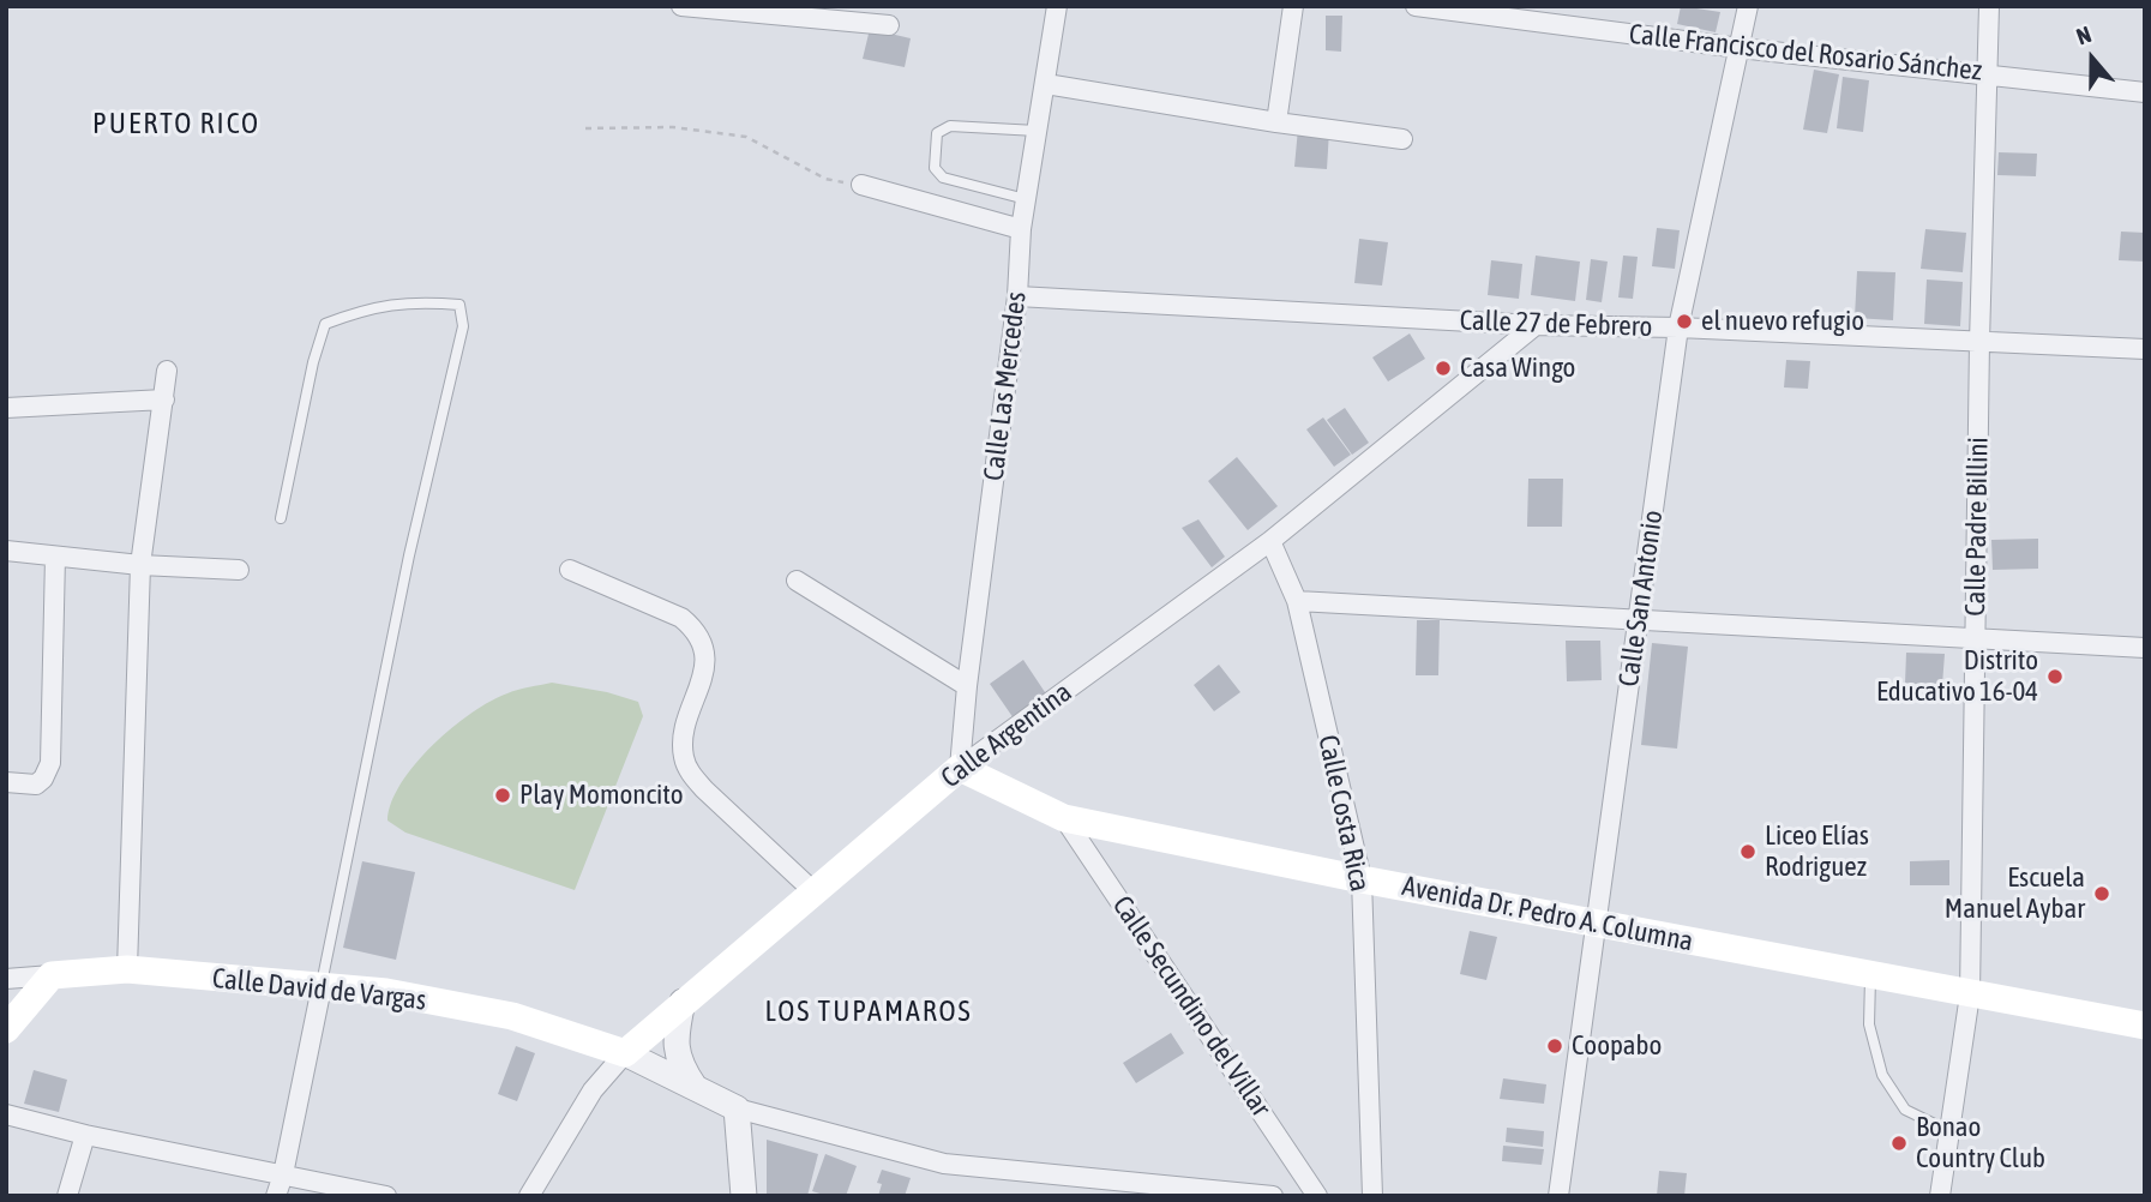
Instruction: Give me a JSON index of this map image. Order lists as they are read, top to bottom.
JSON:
{
  "streets": {
    "main road": ["Calle Argentina", "Avenida Dr. Pedro A. Columna", "Calle David de Vargas"],
    "street": [
      "Calle Francisco del Rosario Sánchez",
      "Calle 27 de Febrero",
      "Calle Las Mercedes",
      "Calle Padre Billini",
      "Calle San Antonio",
      "Calle Costa Rica",
      "Calle Secundino del Villar"
    ]
  },
  "crossings": [
    ["Calle Francisco del Rosario Sánchez", "Calle Padre Billini"],
    ["Calle Francisco del Rosario Sánchez", "Calle San Antonio"],
    ["Calle 27 de Febrero", "Calle Las Mercedes"],
    ["Calle 27 de Febrero", "Calle Padre Billini"],
    ["Calle 27 de Febrero", "Calle San Antonio"],
    ["Calle 27 de Febrero", "Calle Argentina"],
    ["Calle Las Mercedes", "Calle Argentina"],
    ["Calle Las Mercedes", "Avenida Dr. Pedro A. Columna"],
    ["Calle Padre Billini", "Avenida Dr. Pedro A. Columna"],
    ["Calle San Antonio", "Avenida Dr. Pedro A. Columna"],
    ["Calle Argentina", "Calle Costa Rica"],
    ["Calle Argentina", "Avenida Dr. Pedro A. Columna"],
    ["Calle Argentina", "Calle David de Vargas"],
    ["Calle Costa Rica", "Avenida Dr. Pedro A. Columna"],
    ["Avenida Dr. Pedro A. Columna", "Calle Secundino del Villar"]
  ],
  "districts": ["PUERTO RICO", "LOS TUPAMAROS"],
  "places": [
    "el nuevo refugio",
    "Casa Wingo",
    "Distrito Educativo 16-04",
    "Play Momoncito",
    "Liceo Elías Rodriguez",
    "Escuela Manuel Aybar",
    "Coopabo",
    "Bonao Country Club"
  ],
  "north": "top"
}
